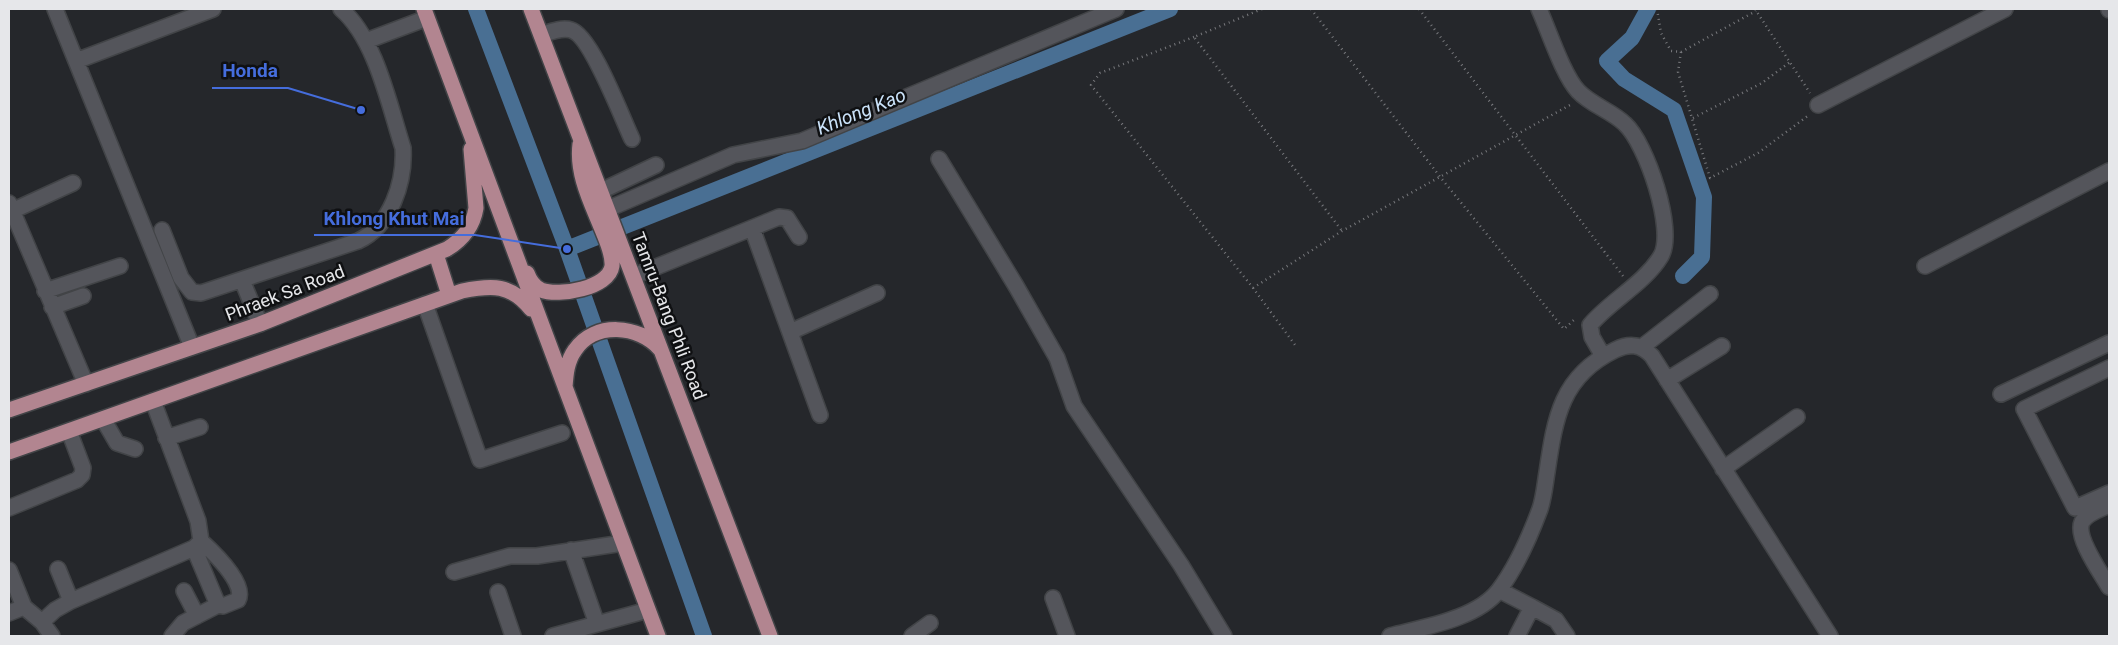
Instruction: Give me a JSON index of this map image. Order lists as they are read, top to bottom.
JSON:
{
  "streets": {
    "main road": ["Phraek Sa Road", "Tamru-Bang Phli Road"]
  },
  "water": ["Khlong Kao"],
  "places": ["Honda", "Khlong Khut Mai"]
}
